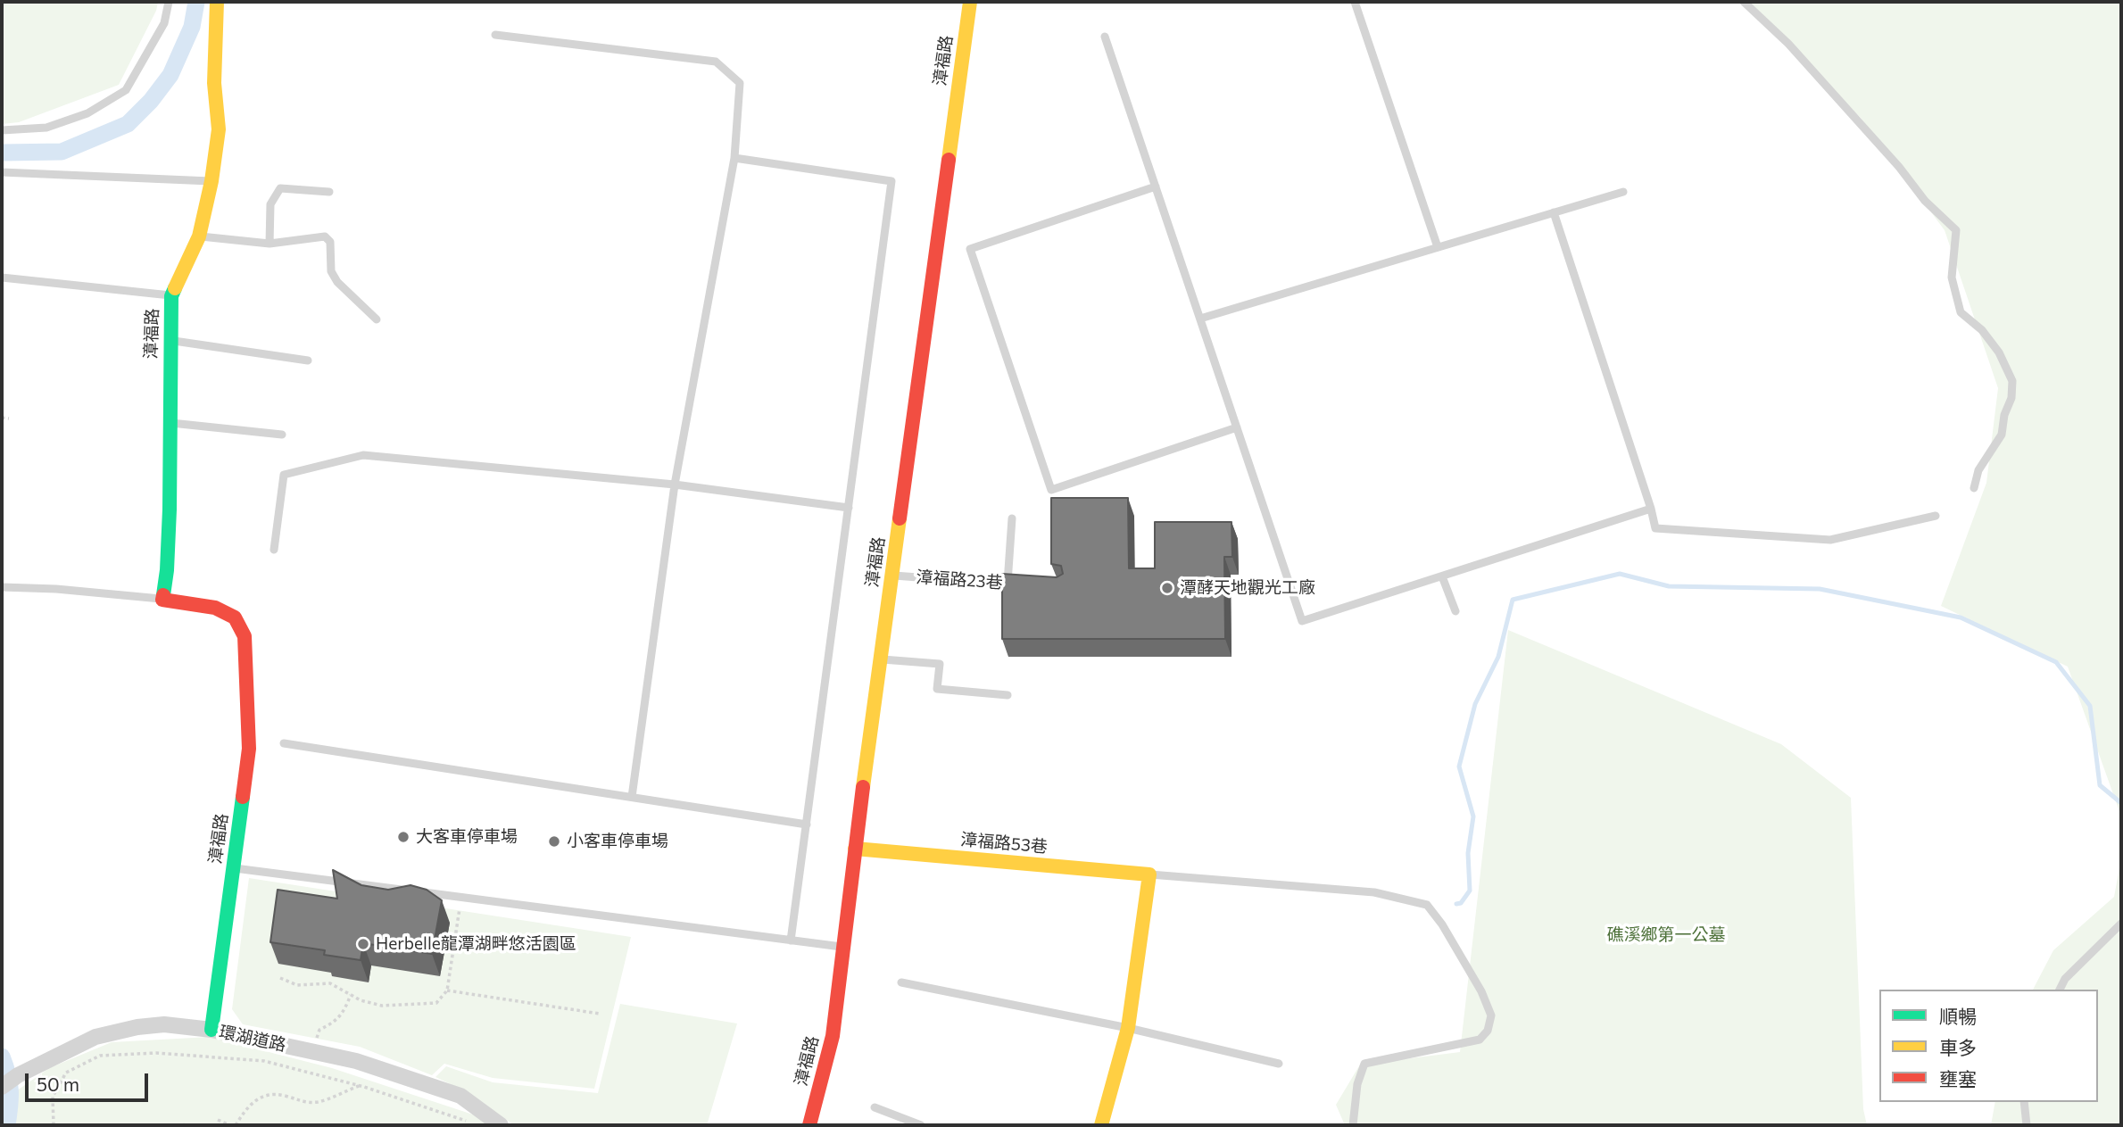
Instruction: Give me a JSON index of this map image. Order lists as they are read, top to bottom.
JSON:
{
  "streets": {
    "street": ["漳福路", "漳福路53巷", "環湖道路"],
    "lane": ["漳福路23巷"]
  },
  "crossings": [
    ["漳福路", "漳福路23巷"],
    ["漳福路", "漳福路53巷"],
    ["漳福路", "環湖道路"]
  ],
  "parks": ["礁溪鄉第一公墓"],
  "places": [
    "潭酵天地觀光工廠",
    "大客車停車場",
    "小客車停車場",
    "Herbelle龍潭湖畔悠活園區"
  ],
  "legend": ["順暢", "車多", "壅塞"],
  "scale_bar": "50 m"
}
